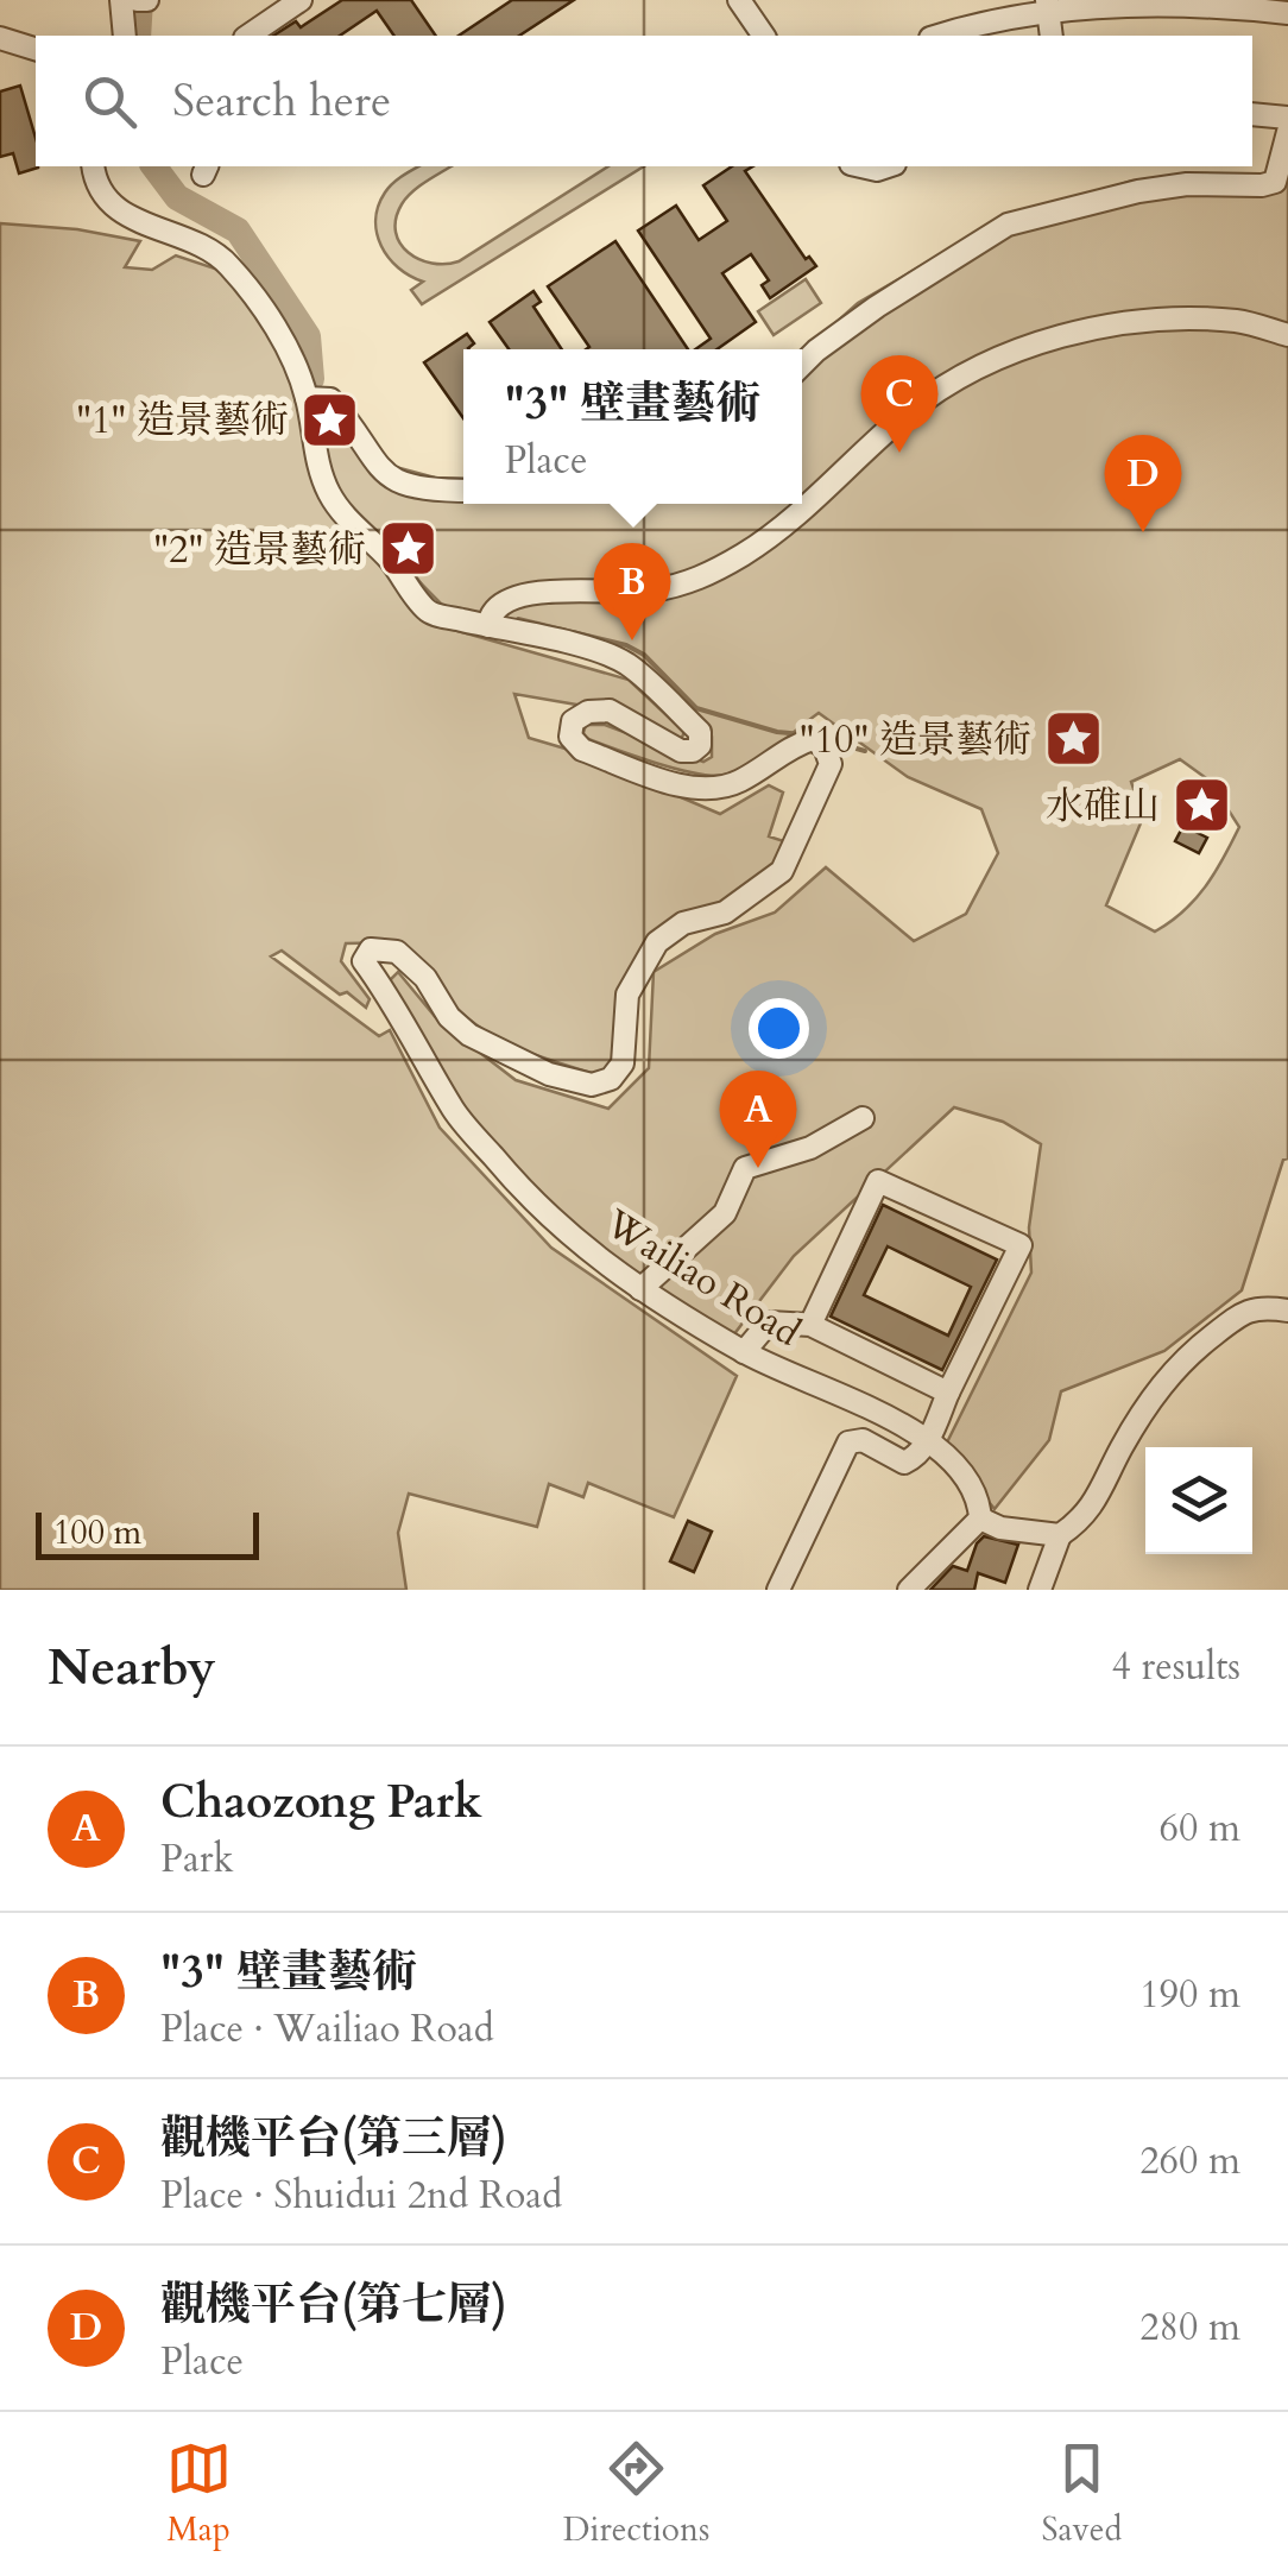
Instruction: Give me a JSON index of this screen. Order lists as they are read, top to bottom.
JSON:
{
  "streets": {
    "street": ["Wailiao Road"]
  },
  "places": {
    "place": [
      "\"1\" 造景藝術",
      "\"2\" 造景藝術",
      "\"10\" 造景藝術",
      "水碓山"
    ]
  },
  "scale_bar": "100 m",
  "page": {
    "search": "Search here",
    "popup": ["\"3\" 壁畫藝術", "Place"],
    "pins": [
      "C",
      "D",
      "B",
      "A"
    ],
    "scale": "100 m",
    "heading": ["Nearby", "4 results"],
    "list": [
      {
        "mark": "A",
        "name": "Chaozong Park",
        "note": "Park",
        "value": "60 m"
      },
      {
        "mark": "B",
        "name": "\"3\" 壁畫藝術",
        "note": "Place · Wailiao Road",
        "value": "190 m"
      },
      {
        "mark": "C",
        "name": "觀機平台(第三層)",
        "note": "Place · Shuidui 2nd Road",
        "value": "260 m"
      },
      {
        "mark": "D",
        "name": "觀機平台(第七層)",
        "note": "Place",
        "value": "280 m"
      }
    ],
    "nav": ["Map", "Directions", "Saved"]
  }
}
